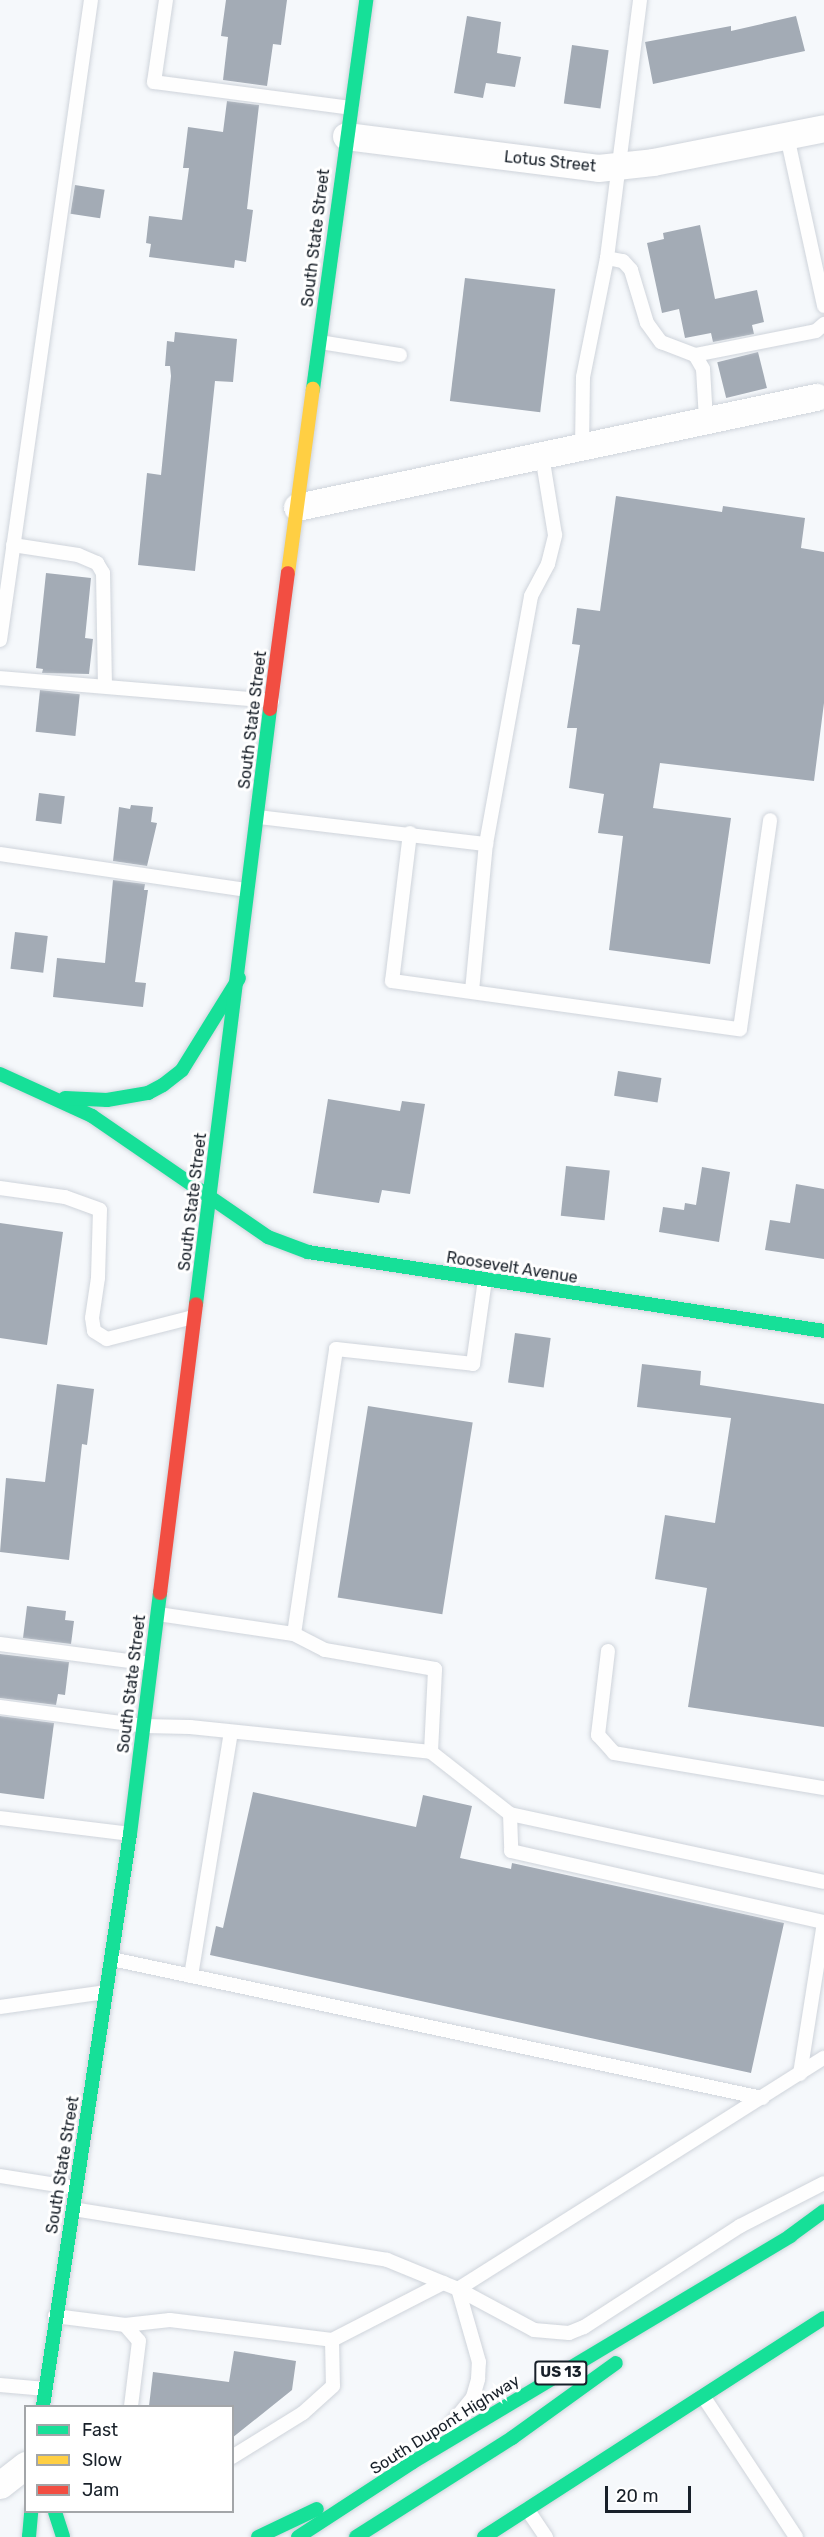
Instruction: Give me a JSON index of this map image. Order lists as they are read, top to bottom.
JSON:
{
  "streets": {
    "main road": [
      "South State Street",
      "Roosevelt Avenue",
      "US 13",
      "South Dupont Highway"
    ],
    "street": ["Lotus Street"]
  },
  "crossings": [
    ["Lotus Street", "South State Street"],
    ["South State Street", "Roosevelt Avenue"]
  ],
  "legend": ["Fast", "Slow", "Jam"],
  "scale_bar": "20 m"
}
